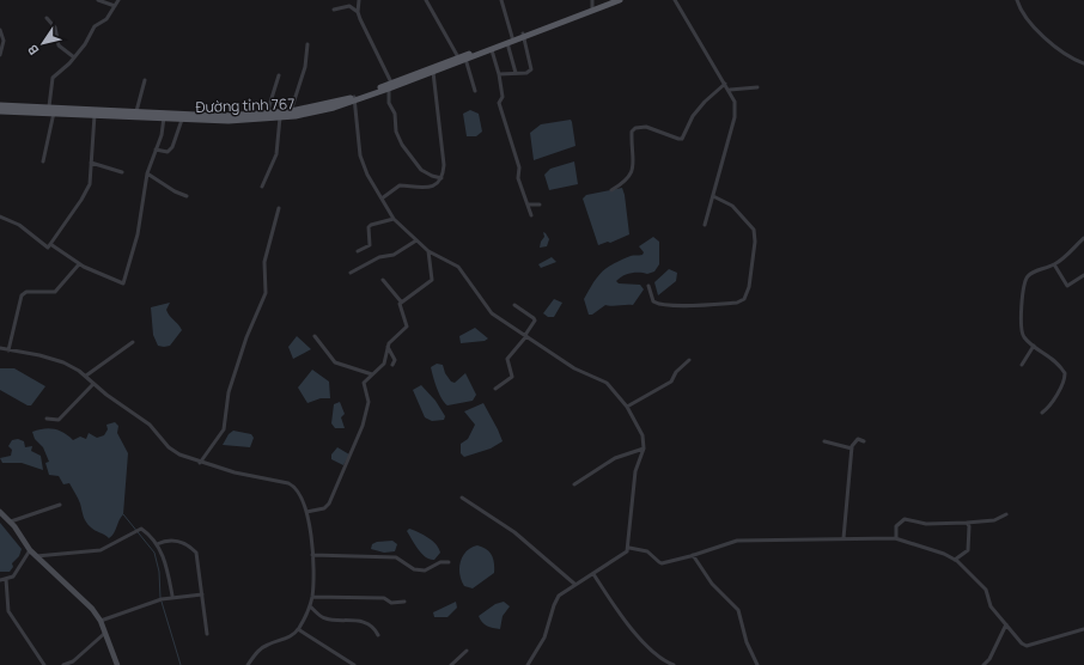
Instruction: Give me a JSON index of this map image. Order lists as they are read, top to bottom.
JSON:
{
  "streets": {
    "main road": ["Đường tỉnh 767"]
  },
  "north": "bottom left"
}
